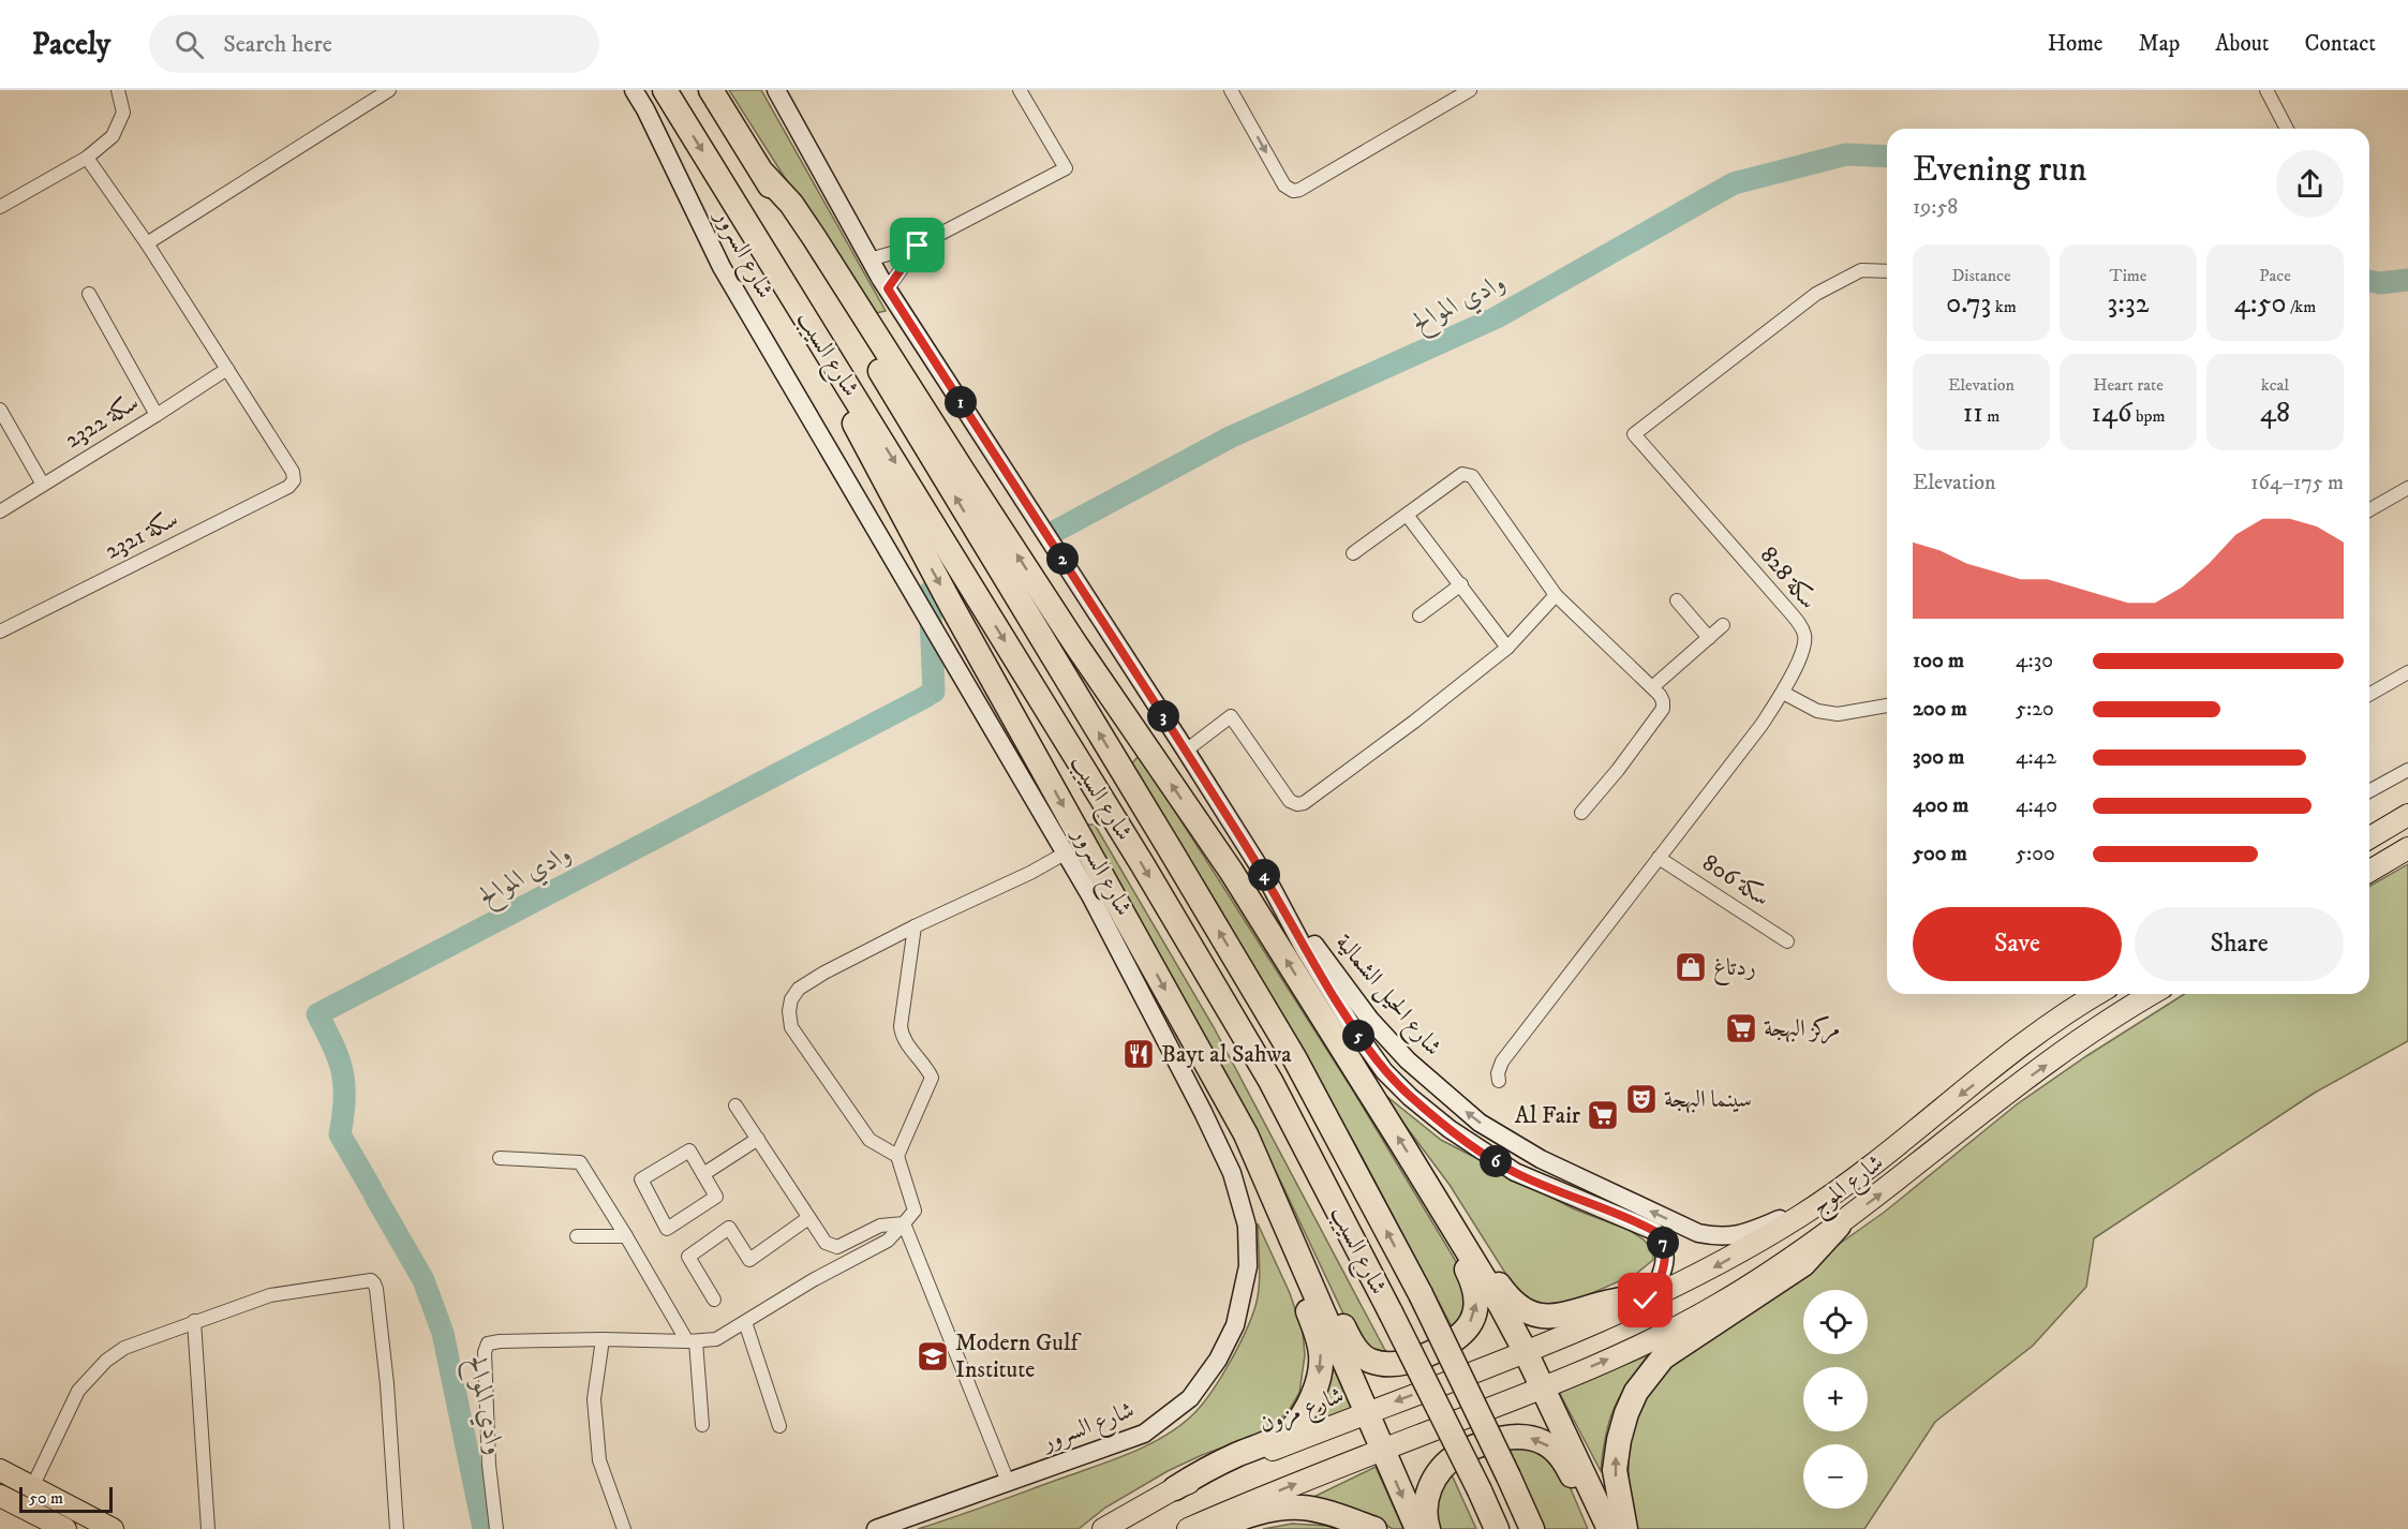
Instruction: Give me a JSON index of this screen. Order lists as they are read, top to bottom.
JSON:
{
  "streets": {
    "highway": ["شارع السيب"],
    "main road": ["شارع الموج", "شارع مزون"],
    "street": [
      "شارع السرور",
      "سكة 2322",
      "سكة 2321",
      "سكة 828",
      "سكة 806",
      "شارع الحيل الشمالية"
    ]
  },
  "crossings": [
    ["سكة 2322", "سكة 2321"],
    ["سكة 828", "سكة 806"],
    ["شارع الحيل الشمالية", "شارع الموج"],
    ["شارع الموج", "شارع مزون"]
  ],
  "water": ["وادي الموالح"],
  "places": {
    "shop": ["ردتاغ"],
    "supermarket": ["مركز البهجة", "Al Fair"],
    "restaurant": ["Bayt al Sahwa"],
    "theatre": ["سينما البهجة"],
    "school or university": ["Modern Gulf Institute"]
  },
  "scale_bar": "50 m",
  "page": {
    "header": "Pacely",
    "search": "Search here",
    "nav": [
      "Home",
      "Map",
      "About",
      "Contact"
    ],
    "heading": ["Evening run", "19:58"],
    "stats": [
      ["Distance", "0.73 km"],
      ["Time", "3:32"],
      ["Pace", "4:50 /km"],
      ["Elevation", "11 m"],
      ["Heart rate", "146 bpm"],
      ["kcal", "48"]
    ],
    "pins": [
      "1",
      "2",
      "3",
      "4",
      "5",
      "6",
      "7"
    ],
    "chart": ["Elevation", "164–175 m"],
    "list": [
      {
        "name": "100 m",
        "note": "4:30"
      },
      {
        "name": "200 m",
        "note": "5:20"
      },
      {
        "name": "300 m",
        "note": "4:42"
      },
      {
        "name": "400 m",
        "note": "4:40"
      },
      {
        "name": "500 m",
        "note": "5:00"
      }
    ],
    "buttons": ["Save", "Share"],
    "map_buttons": ["+", "−"],
    "scale": "50 m"
  }
}
